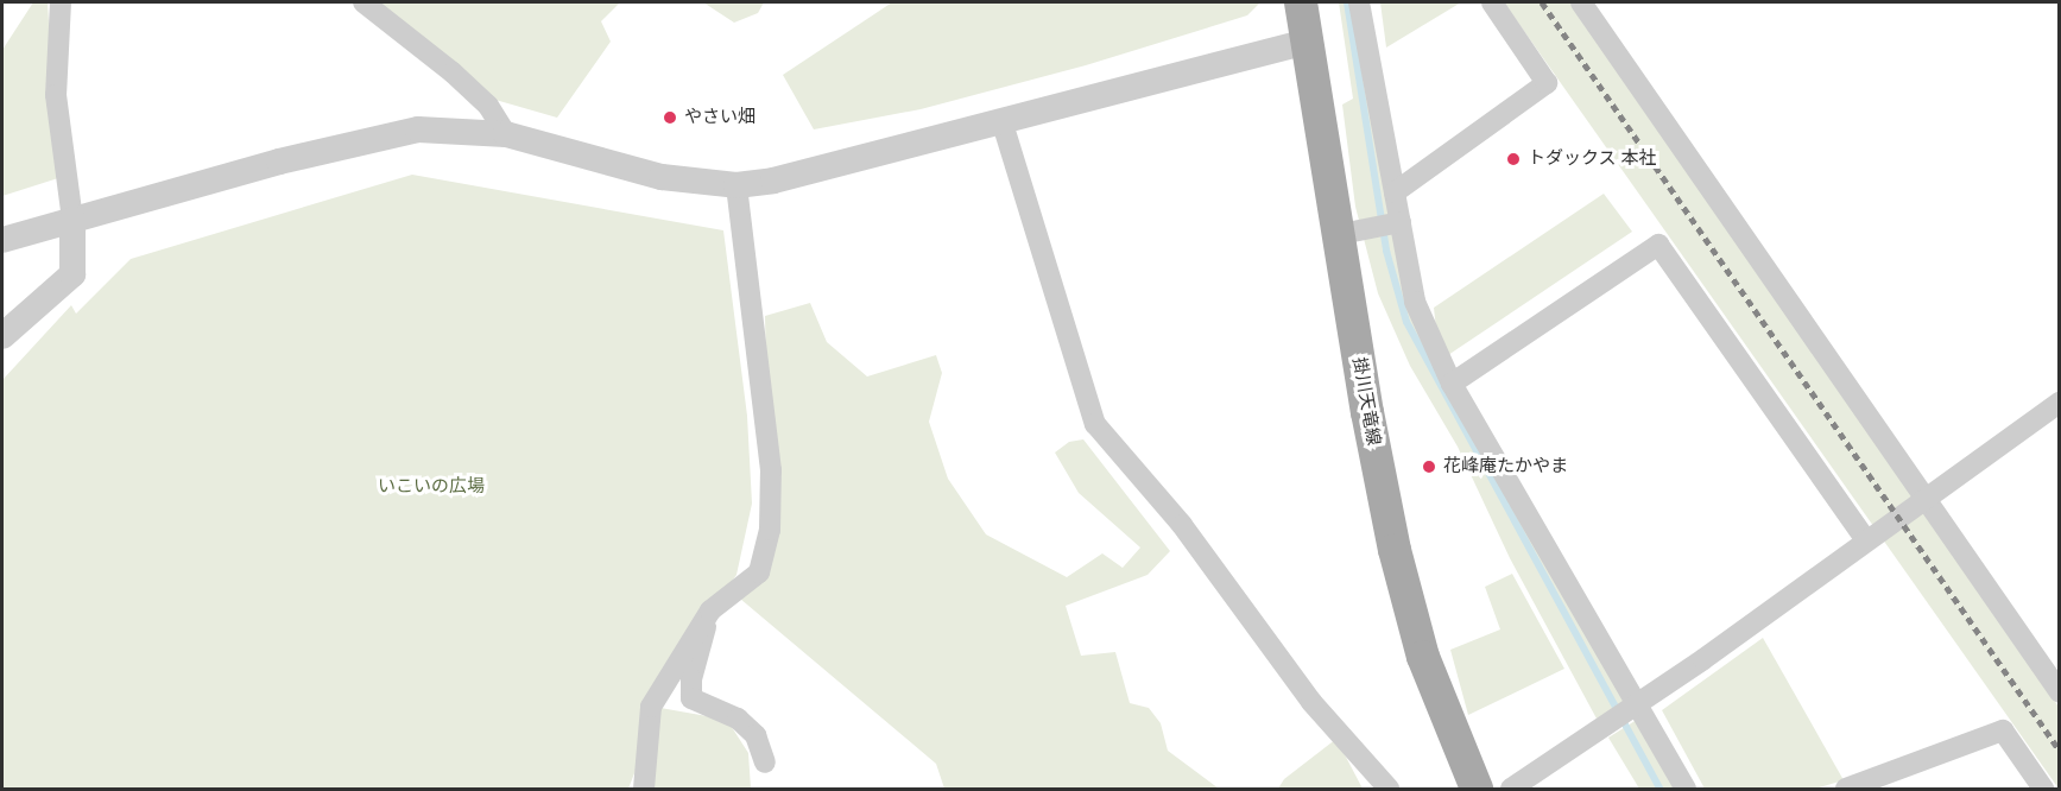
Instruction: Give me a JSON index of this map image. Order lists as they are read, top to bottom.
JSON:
{
  "streets": {
    "main road": ["掛川天竜線"]
  },
  "parks": ["いこいの広場"],
  "places": ["やさい畑", "トダックス 本社", "花峰庵たかやま"]
}
